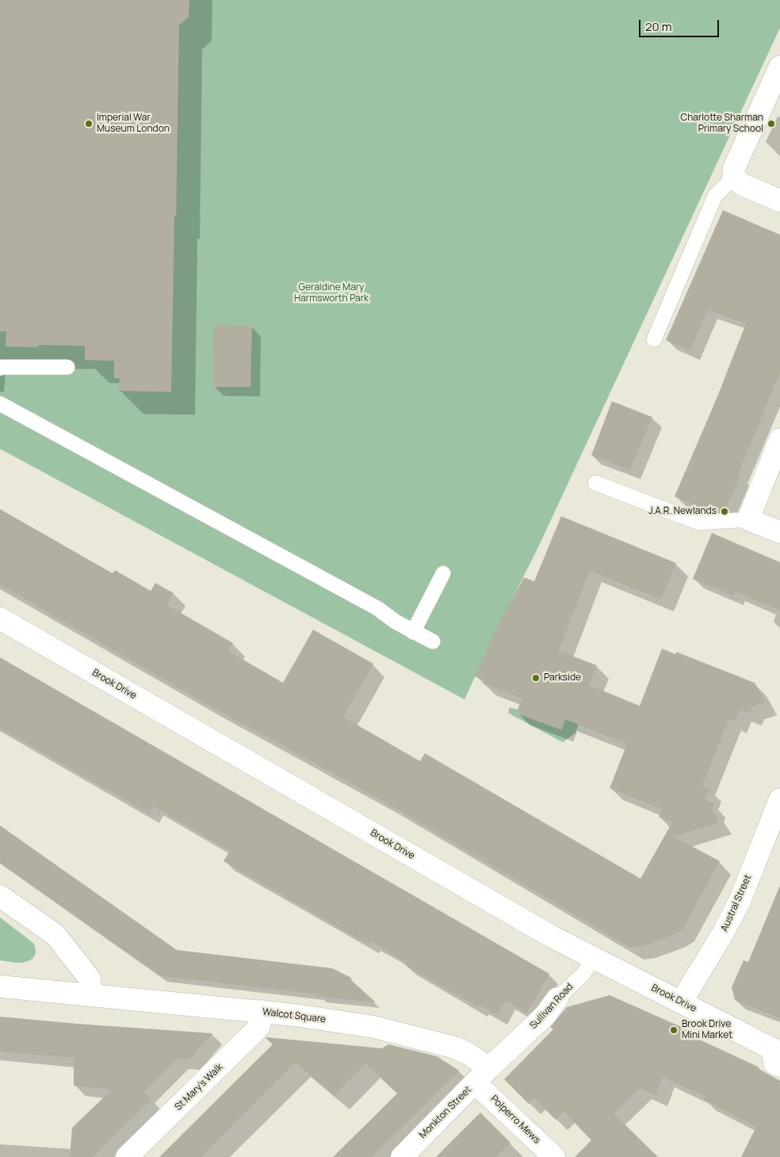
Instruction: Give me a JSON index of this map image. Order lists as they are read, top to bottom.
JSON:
{
  "streets": {
    "street": [
      "Brook Drive",
      "Austral Street",
      "Sullivan Road",
      "Walcot Square",
      "St Mary's Walk",
      "Monkton Street",
      "Polperro Mews"
    ]
  },
  "crossings": [
    ["Brook Drive", "Austral Street"],
    ["Brook Drive", "Sullivan Road"],
    ["Sullivan Road", "Walcot Square"],
    ["Sullivan Road", "Monkton Street"],
    ["Sullivan Road", "Polperro Mews"],
    ["Walcot Square", "St Mary's Walk"],
    ["Walcot Square", "Monkton Street"],
    ["Walcot Square", "Polperro Mews"],
    ["Monkton Street", "Polperro Mews"]
  ],
  "parks": ["Geraldine Mary Harmsworth Park"],
  "places": [
    "Imperial War Museum London",
    "Charlotte Sharman Primary School",
    "J.A.R. Newlands",
    "Parkside",
    "Brook Drive Mini Market"
  ],
  "scale_bar": "20 m"
}
